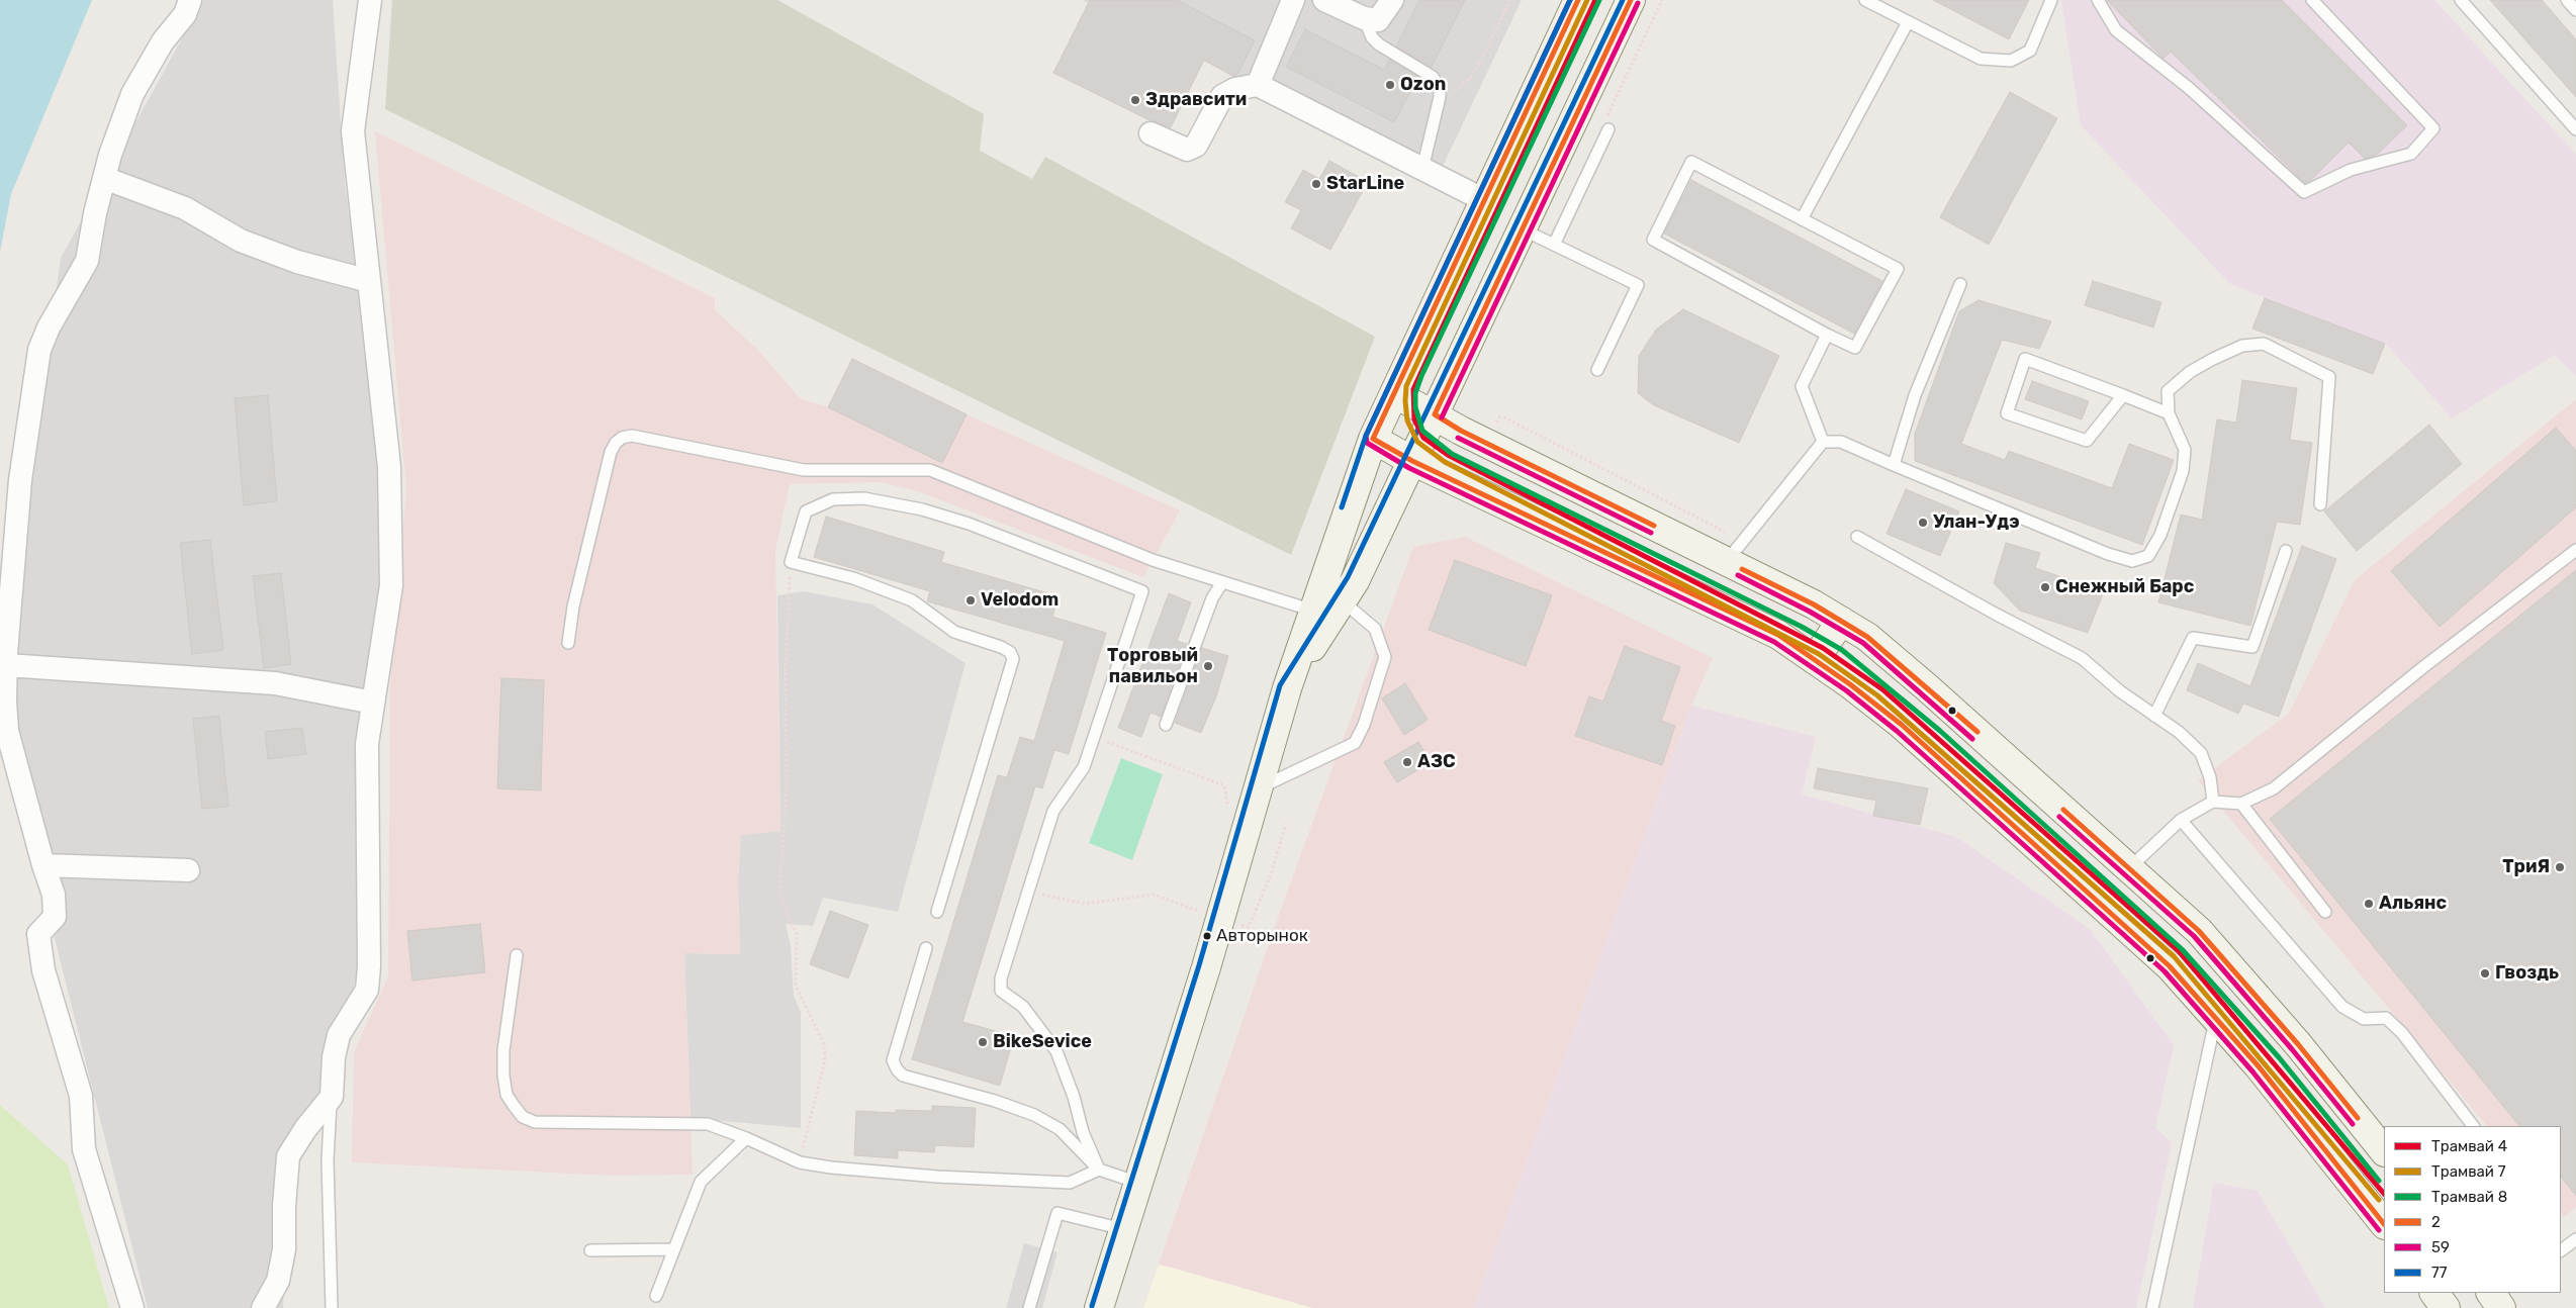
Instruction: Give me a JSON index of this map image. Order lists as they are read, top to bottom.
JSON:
{
  "places": [
    "Ozon",
    "Здравсити",
    "StarLine",
    "Улан-Удэ",
    "Снежный Барс",
    "Velodom",
    "Торговый павильон",
    "АЗС",
    "ТриЯ",
    "Альянс",
    "Авторынок",
    "Гвоздь",
    "BikeSevice"
  ],
  "lines": [
    "tram line 4",
    "tram line 7",
    "tram line 8",
    "transit line 2",
    "transit line 59",
    "transit line 77"
  ],
  "legend": [
    "Трамвай 4",
    "Трамвай 7",
    "Трамвай 8",
    "2",
    "59",
    "77"
  ]
}
